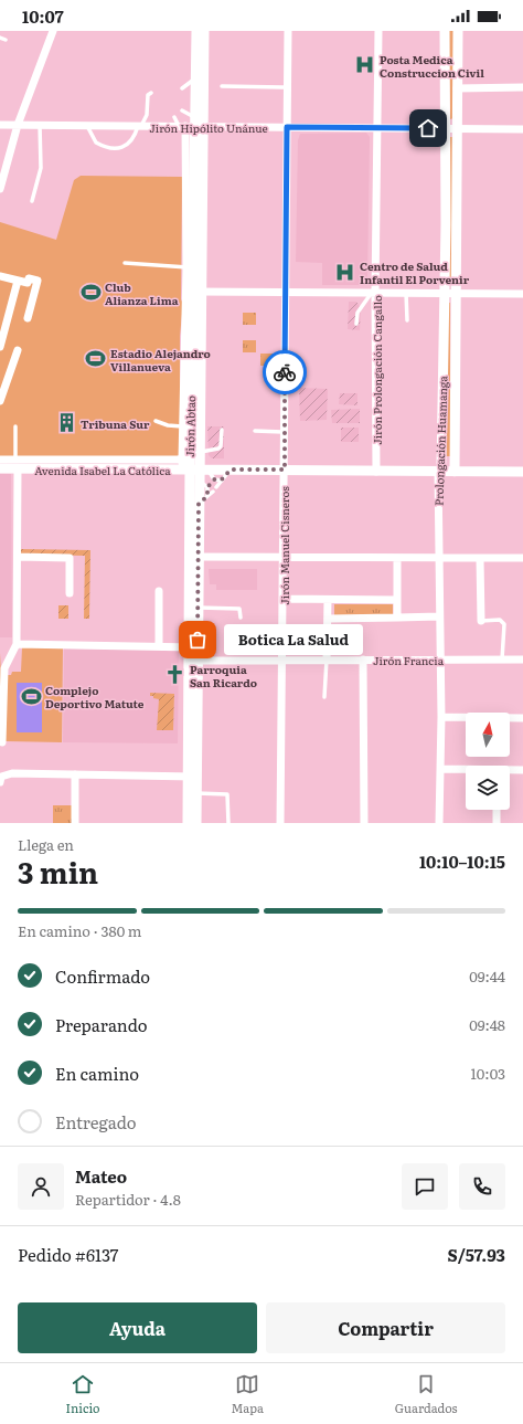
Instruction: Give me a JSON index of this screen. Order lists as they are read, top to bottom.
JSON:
{
  "streets": {
    "street": [
      "Jirón Hipólito Unánue",
      "Jirón Prolongación Cangallo",
      "Jirón Abtao",
      "Prolongación Huamanga",
      "Avenida Isabel La Católica",
      "Jirón Manuel Cisneros",
      "Jirón Francia"
    ]
  },
  "crossings": [
    ["Jirón Hipólito Unánue", "Jirón Prolongación Cangallo"],
    ["Jirón Hipólito Unánue", "Jirón Abtao"],
    ["Jirón Hipólito Unánue", "Prolongación Huamanga"],
    ["Jirón Hipólito Unánue", "Jirón Manuel Cisneros"],
    ["Jirón Prolongación Cangallo", "Avenida Isabel La Católica"],
    ["Jirón Abtao", "Avenida Isabel La Católica"],
    ["Jirón Abtao", "Jirón Francia"],
    ["Prolongación Huamanga", "Avenida Isabel La Católica"],
    ["Prolongación Huamanga", "Jirón Francia"],
    ["Avenida Isabel La Católica", "Jirón Manuel Cisneros"],
    ["Jirón Manuel Cisneros", "Jirón Francia"]
  ],
  "places": {
    "hospital": ["Posta Medica Construccion Civil", "Centro de Salud Infantil El Porvenir"],
    "sports": ["Club Alianza Lima", "Estadio Alejandro Villanueva", "Complejo Deportivo Matute"],
    "building": ["Tribuna Sur"],
    "other": ["Botica La Salud"],
    "church": ["Parroquia San Ricardo"]
  },
  "north": "top",
  "page": {
    "status": "10:07",
    "bubble": "Botica La Salud",
    "heading": ["3 min", "Llega en", "10:10–10:15"],
    "panel": [
      "Mateo",
      "Repartidor · 4.8",
      "Pedido #6137",
      "S/57.93"
    ],
    "bar": "En camino · 380 m",
    "list": [
      ["Confirmado", "09:44"],
      ["Preparando", "09:48"],
      ["En camino", "10:03"],
      "Entregado"
    ],
    "buttons": ["Ayuda", "Compartir"],
    "tabs": ["Inicio", "Mapa", "Guardados"]
  }
}
